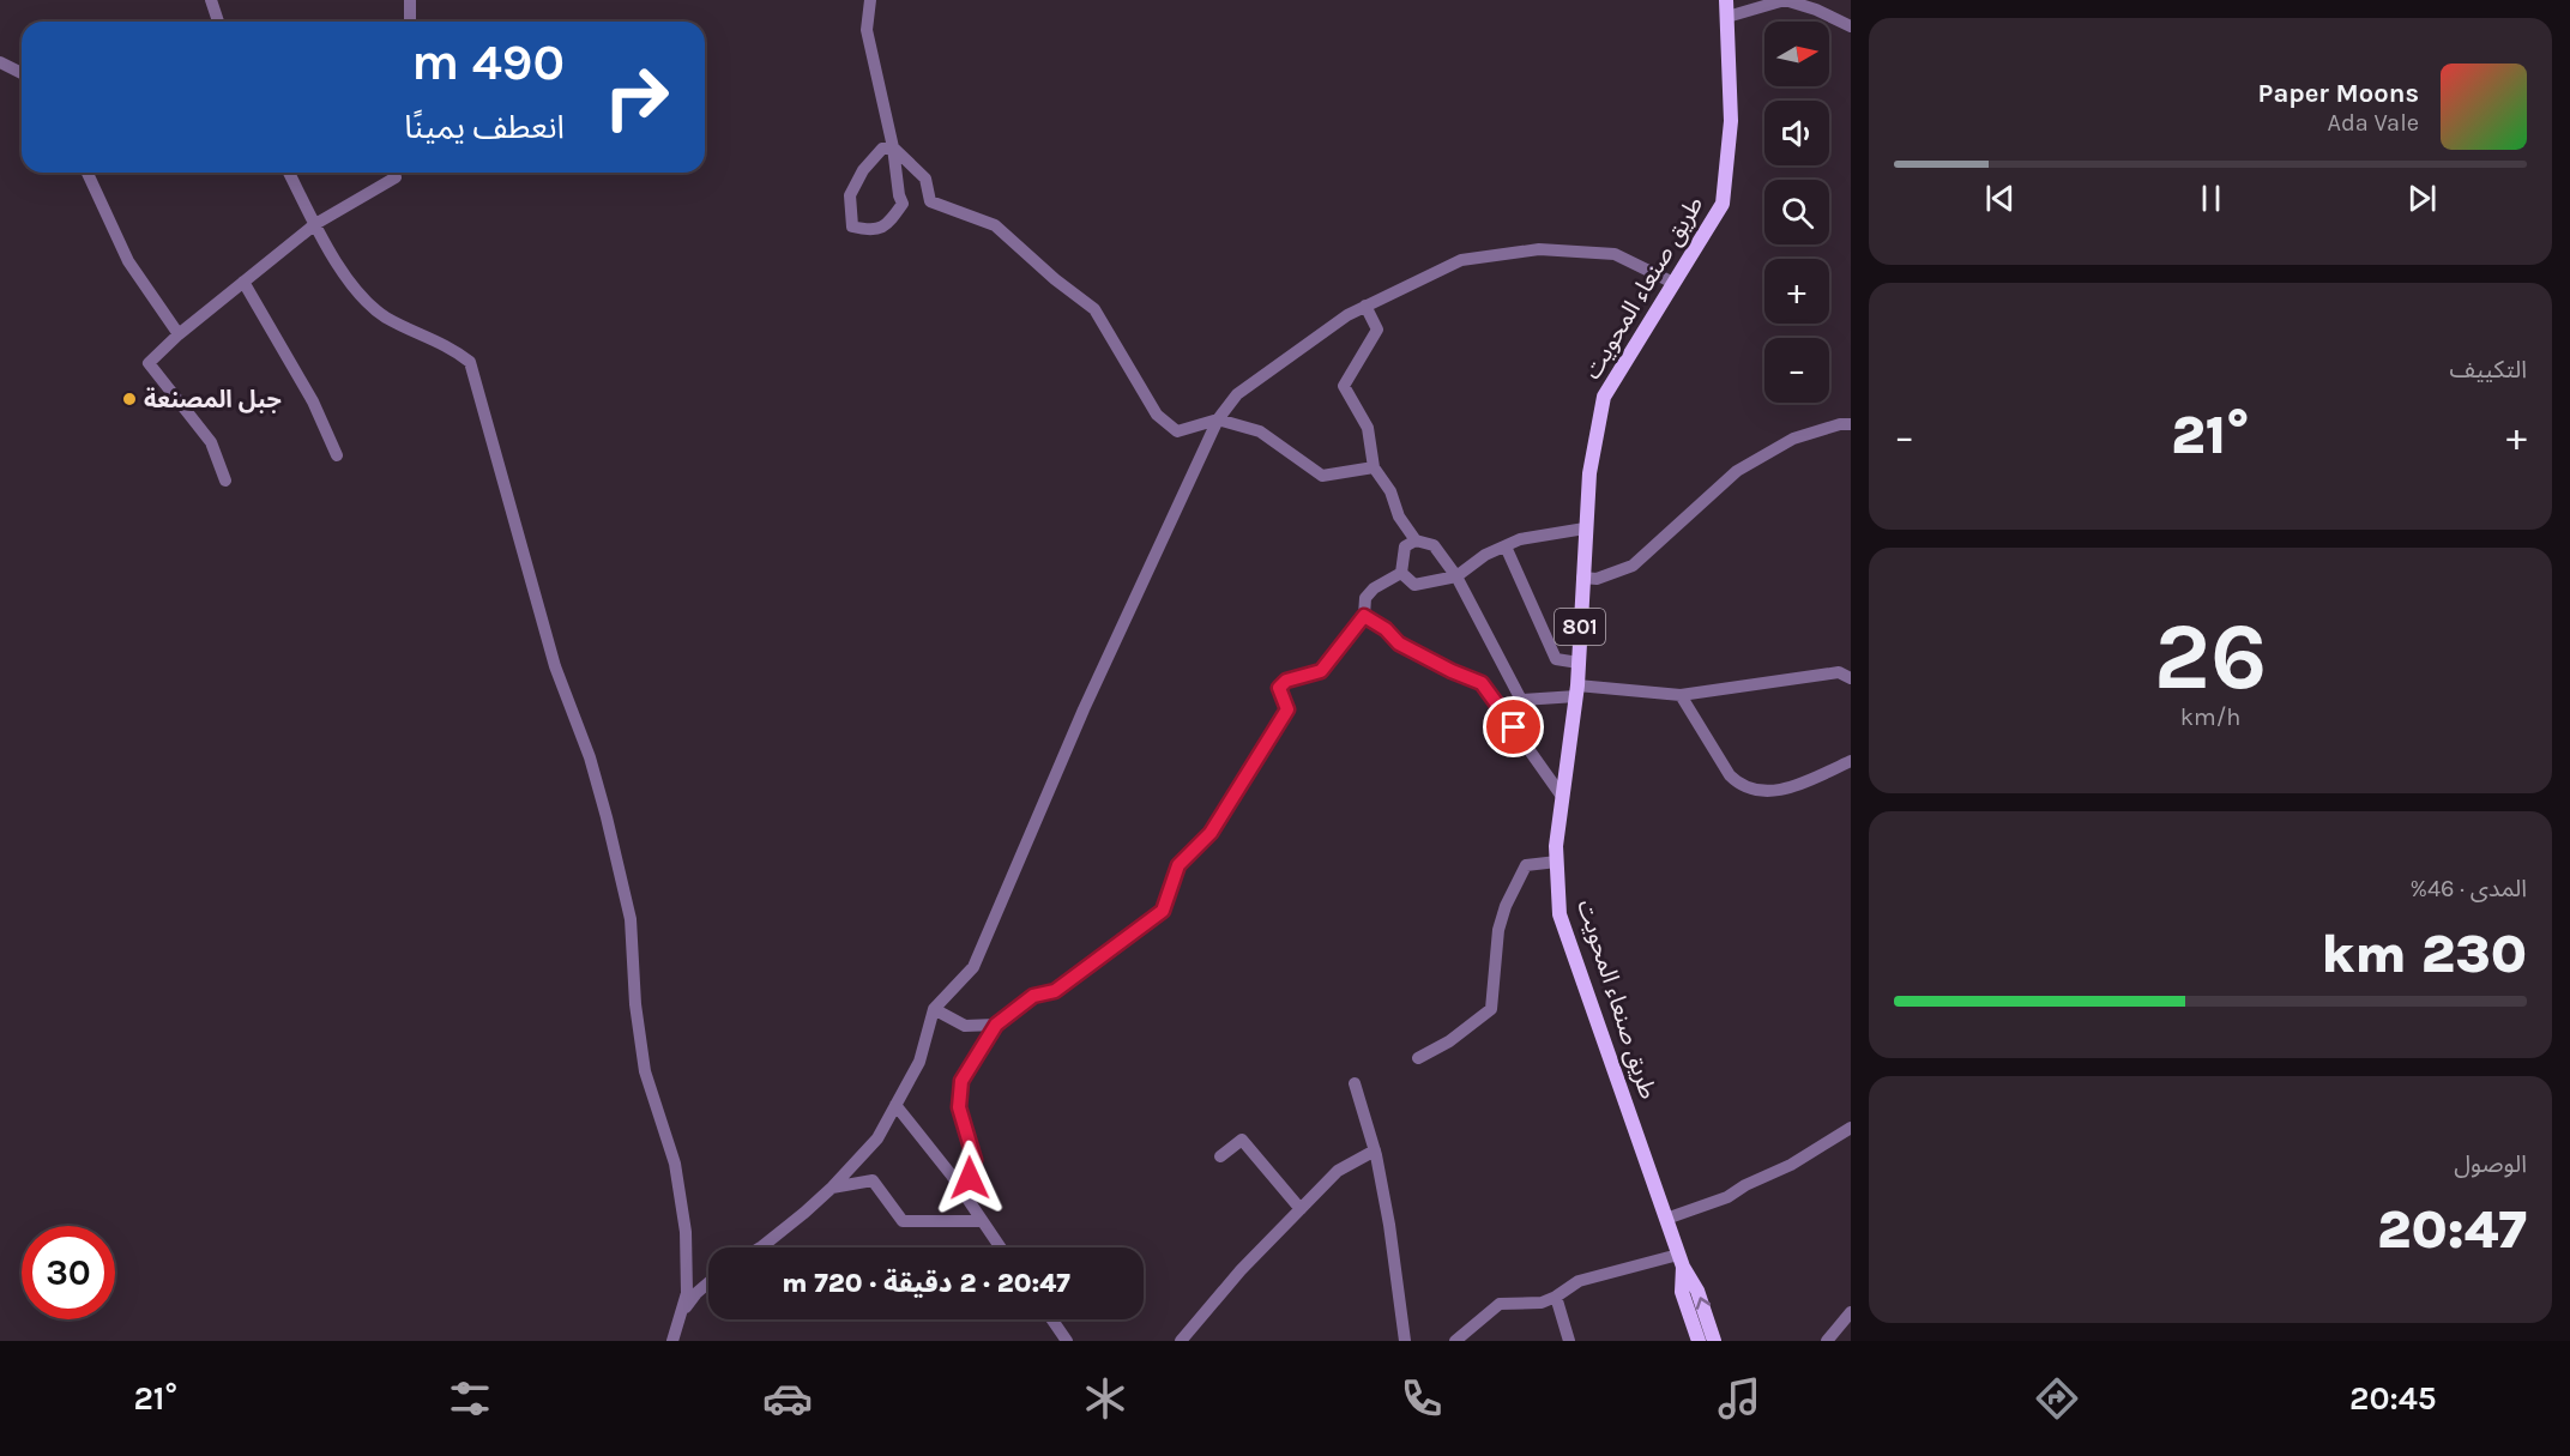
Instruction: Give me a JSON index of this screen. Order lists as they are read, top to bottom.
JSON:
{
  "streets": {
    "main road": ["طريق صنعاء المحويت", "801"]
  },
  "places": ["جبل المصنعة"],
  "north": "right",
  "page": {
    "map_buttons": ["+", "−"],
    "turn": ["490 m", "انعطف يمينًا"],
    "song": ["Paper Moons", "Ada Vale"],
    "tile": [
      "التكييف",
      ["26", "km/h"],
      ["المدى · 46%", "230 km"],
      ["الوصول", "20:47"]
    ],
    "heat": ["−", "21°", "+"],
    "limit": "30",
    "trip": "20:47 · 2 دقيقة · 720 m",
    "tabs": ["20:45", "21°"]
  }
}
